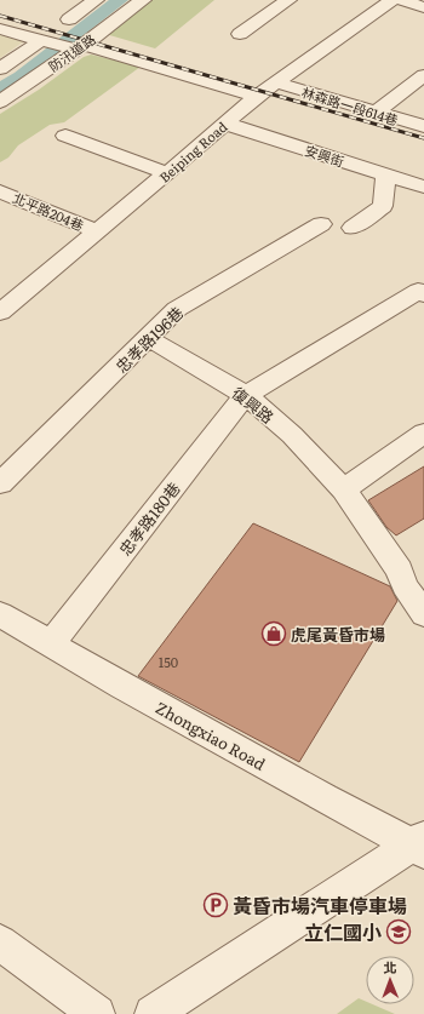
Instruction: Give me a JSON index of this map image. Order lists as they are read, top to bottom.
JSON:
{
  "streets": {
    "street": [
      "防汛道路",
      "林森路一段614巷",
      "Beiping Road",
      "安興街",
      "北平路204巷",
      "忠孝路196巷",
      "復興路",
      "忠孝路180巷",
      "Zhongxiao Road"
    ]
  },
  "crossings": [
    ["林森路一段614巷", "Beiping Road"],
    ["Beiping Road", "安興街"],
    ["Beiping Road", "北平路204巷"],
    ["忠孝路196巷", "復興路"],
    ["復興路", "忠孝路180巷"],
    ["忠孝路180巷", "Zhongxiao Road"]
  ],
  "places": {
    "shop": ["虎尾黃昏市場"],
    "parking": ["黃昏市場汽車停車場"],
    "school or university": ["立仁國小"]
  },
  "house_numbers": ["150"],
  "north": "top"
}
